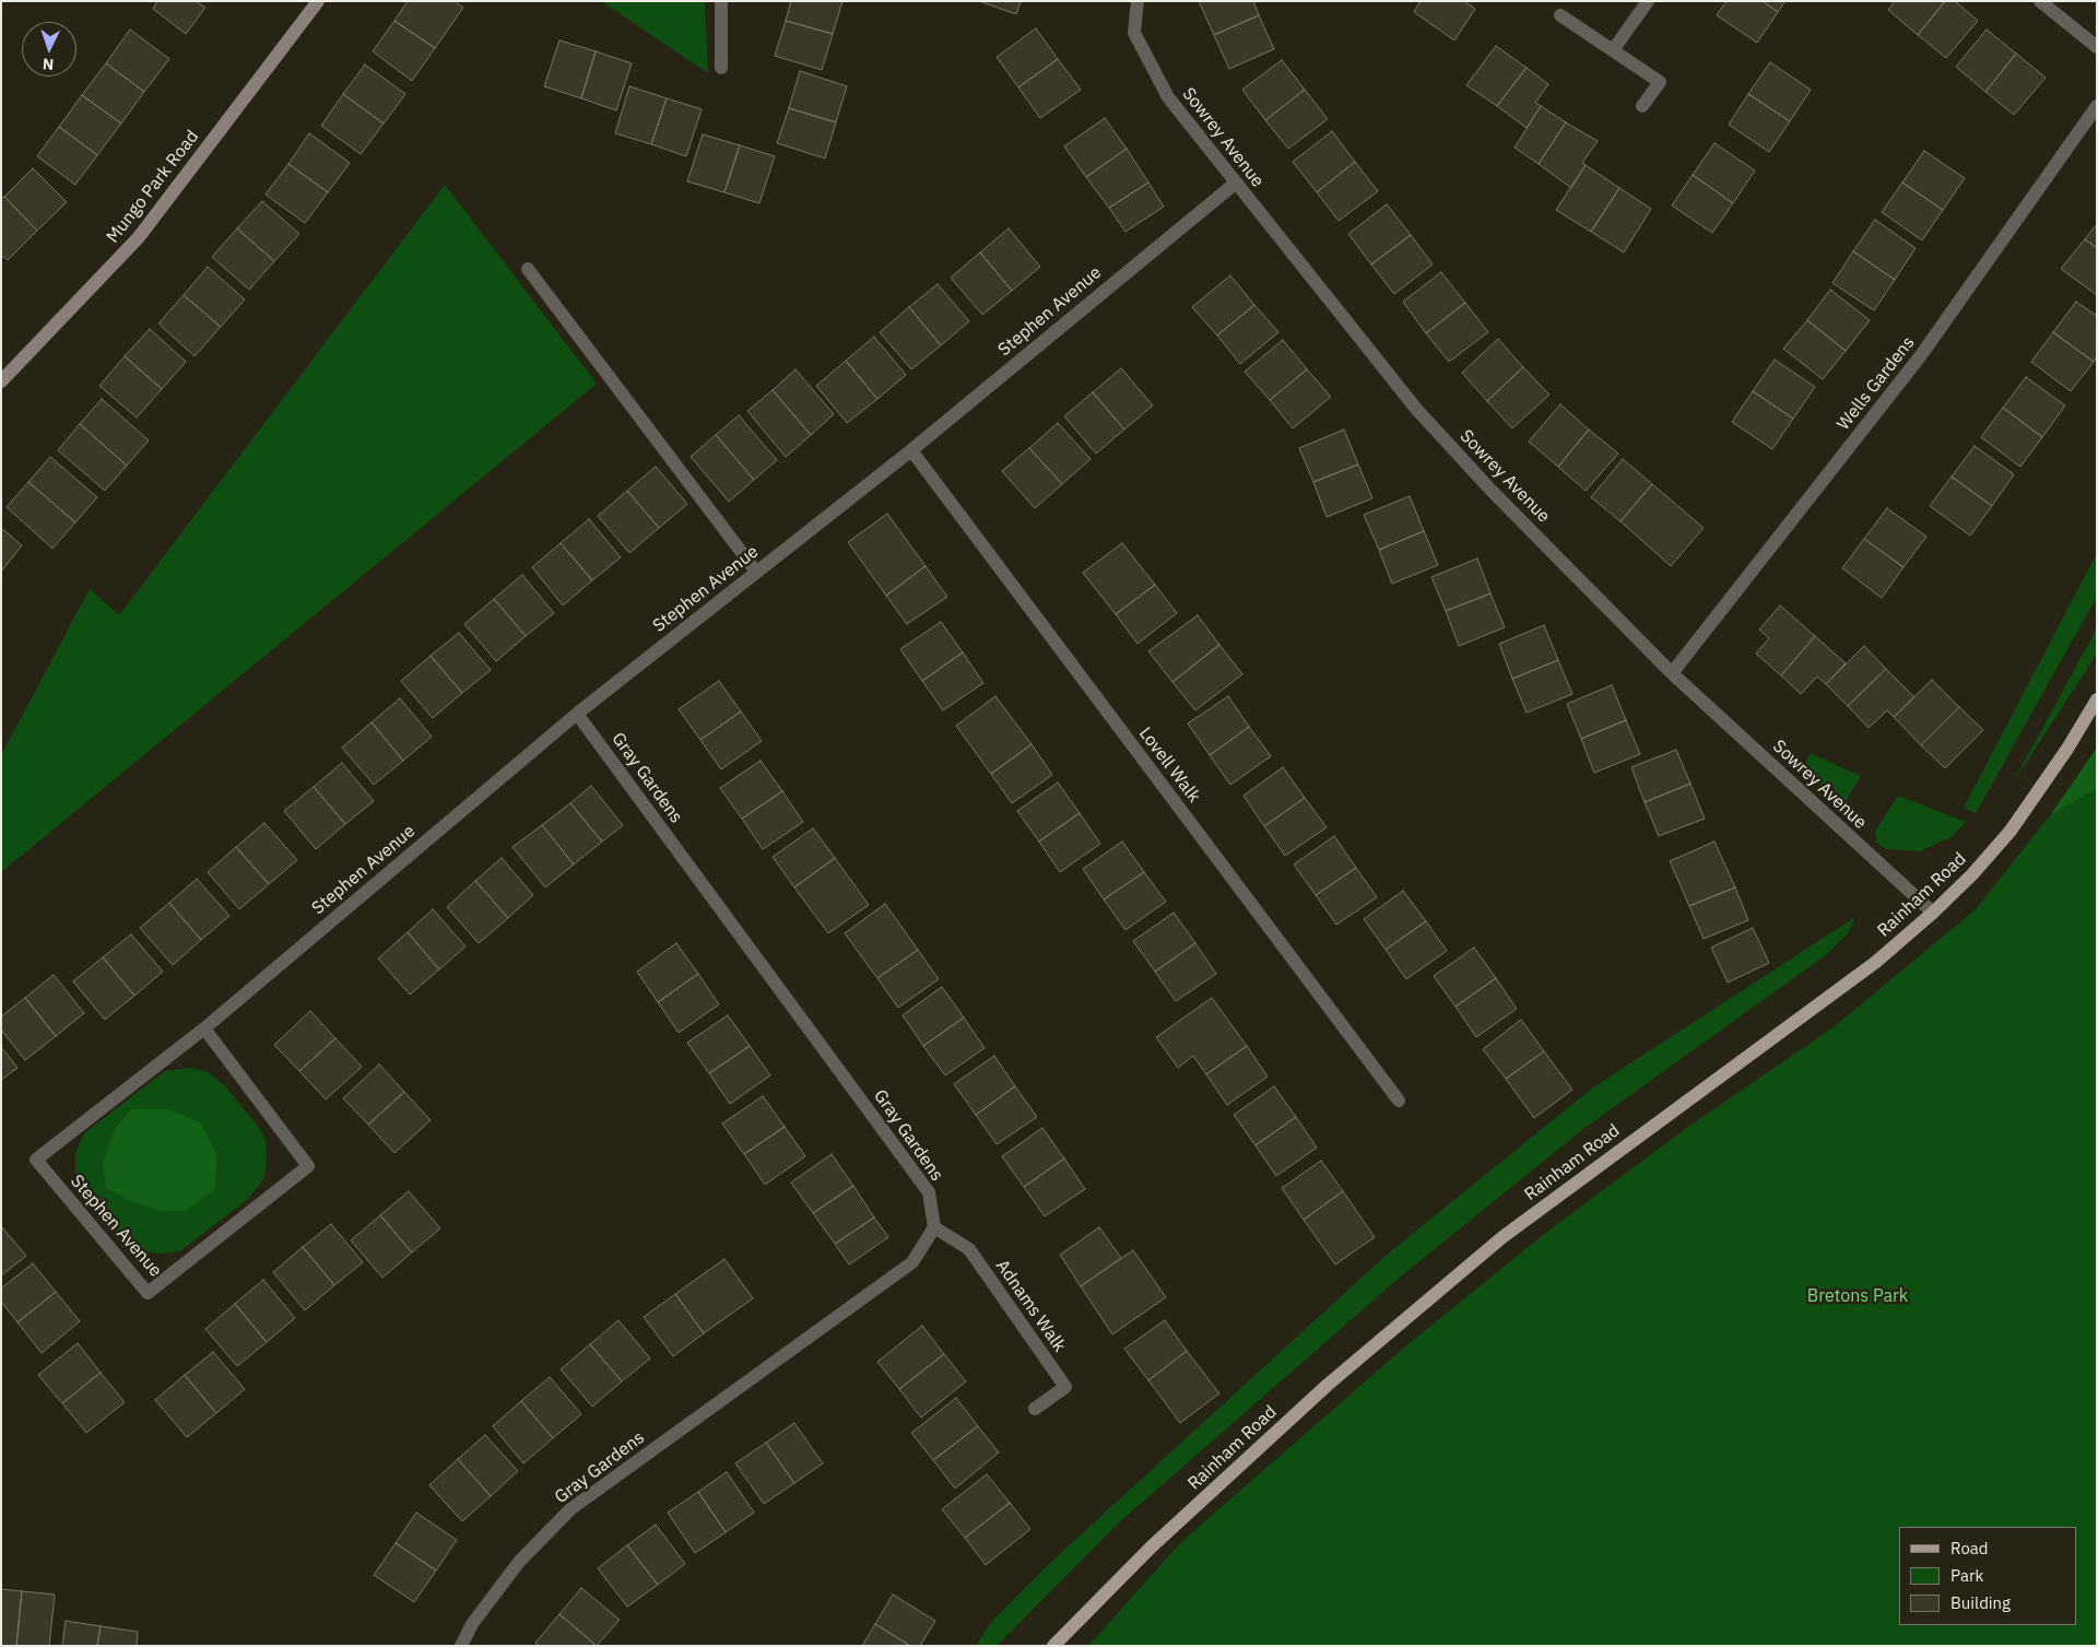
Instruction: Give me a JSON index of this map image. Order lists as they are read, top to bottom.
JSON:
{
  "streets": {
    "main road": ["Rainham Road"],
    "street": [
      "Sowrey Avenue",
      "Mungo Park Road",
      "Stephen Avenue",
      "Wells Gardens",
      "Lovell Walk",
      "Gray Gardens",
      "Adnams Walk"
    ]
  },
  "crossings": [
    ["Sowrey Avenue", "Stephen Avenue"],
    ["Sowrey Avenue", "Wells Gardens"],
    ["Sowrey Avenue", "Rainham Road"],
    ["Stephen Avenue", "Lovell Walk"],
    ["Stephen Avenue", "Gray Gardens"],
    ["Gray Gardens", "Adnams Walk"]
  ],
  "parks": ["Bretons Park"],
  "legend": ["Road", "Park", "Building"],
  "north": "bottom"
}
